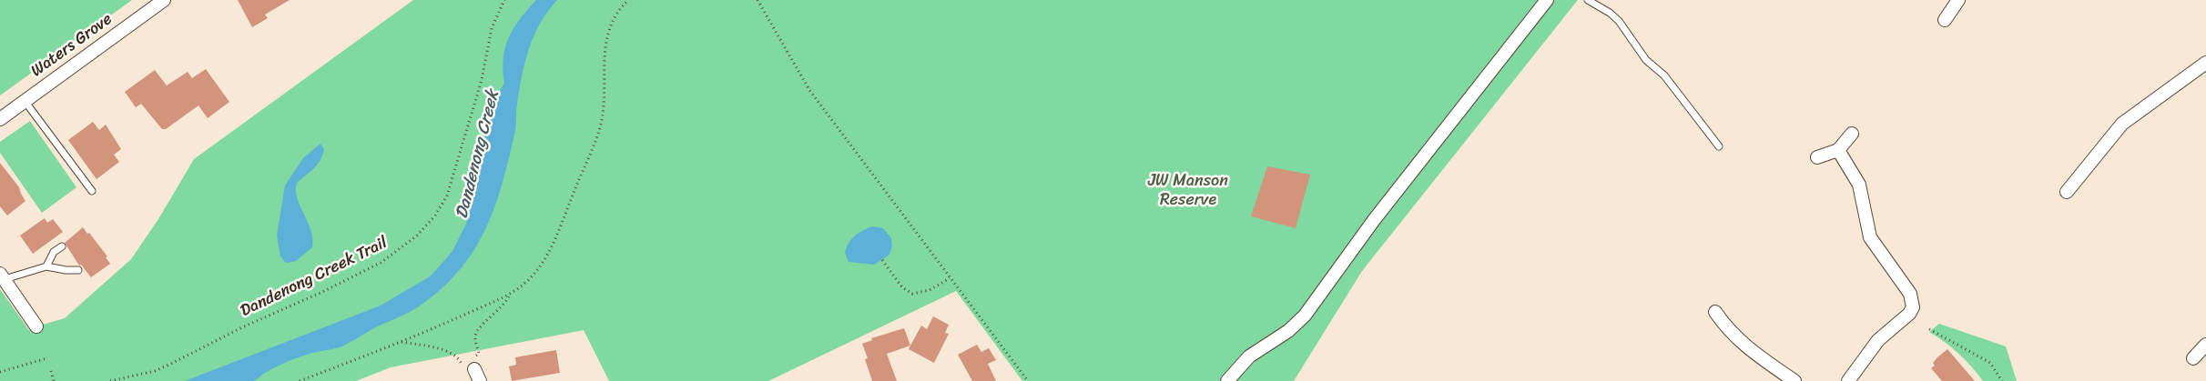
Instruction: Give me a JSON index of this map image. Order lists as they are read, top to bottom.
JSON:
{
  "streets": {
    "street": ["Waters Grove"],
    "path": ["Dandenong Creek Trail"]
  },
  "water": ["Dandenong Creek"],
  "parks": ["JW Manson Reserve"]
}
